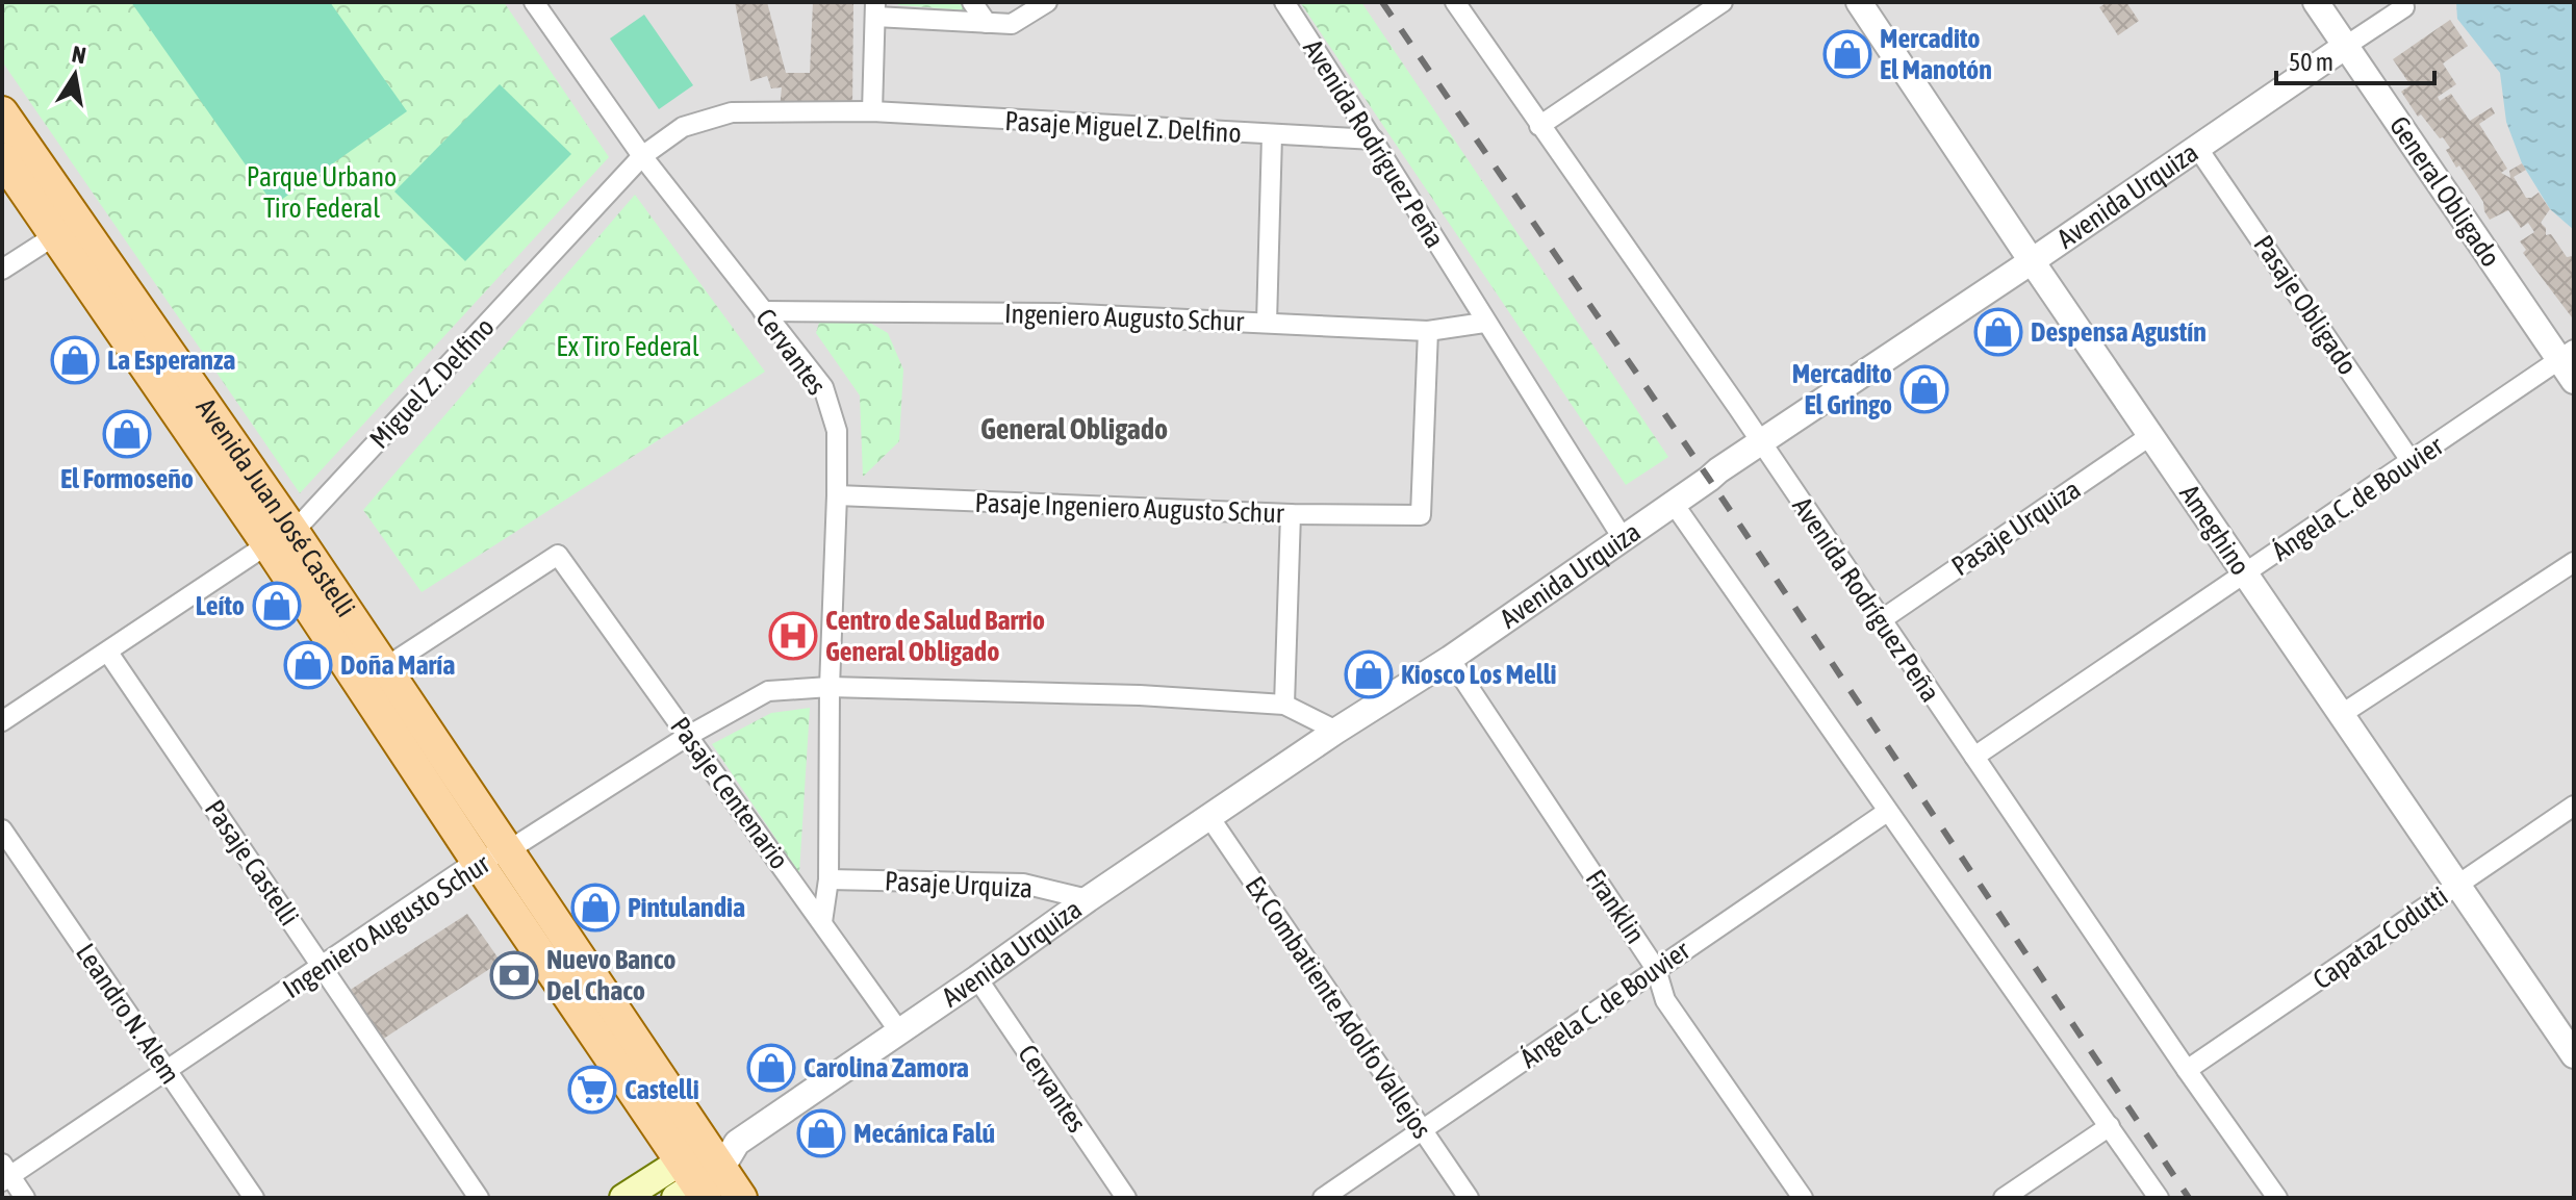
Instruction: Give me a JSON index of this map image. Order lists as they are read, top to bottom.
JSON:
{
  "streets": {
    "main road": ["Avenida Urquiza", "Avenida Juan José Castelli"],
    "street": [
      "Pasaje Miguel Z. Delfino",
      "Avenida Rodríguez Peña",
      "General Obligado",
      "Pasaje Obligado",
      "Ingeniero Augusto Schur",
      "Cervantes",
      "Miguel Z. Delfino",
      "Ángela C. de Bouvier",
      "Pasaje Ingeniero Augusto Schur",
      "Pasaje Urquiza",
      "Ameghino",
      "Pasaje Centenario",
      "Pasaje Castelli",
      "Franklin",
      "Capataz Codutti",
      "Ex Combatiente Adolfo Vallejos",
      "Leandro N. Alem"
    ]
  },
  "crossings": [
    ["Pasaje Miguel Z. Delfino", "Avenida Rodríguez Peña"],
    ["Pasaje Miguel Z. Delfino", "Miguel Z. Delfino"],
    ["Avenida Rodríguez Peña", "Avenida Urquiza"],
    ["Avenida Rodríguez Peña", "Ingeniero Augusto Schur"],
    ["Avenida Rodríguez Peña", "Ángela C. de Bouvier"],
    ["Avenida Rodríguez Peña", "Pasaje Urquiza"],
    ["Avenida Rodríguez Peña", "Capataz Codutti"],
    ["General Obligado", "Avenida Urquiza"],
    ["General Obligado", "Ángela C. de Bouvier"],
    ["Avenida Urquiza", "Pasaje Obligado"],
    ["Avenida Urquiza", "Cervantes"],
    ["Avenida Urquiza", "Avenida Juan José Castelli"],
    ["Avenida Urquiza", "Pasaje Urquiza"],
    ["Avenida Urquiza", "Ameghino"],
    ["Avenida Urquiza", "Pasaje Centenario"],
    ["Avenida Urquiza", "Franklin"],
    ["Avenida Urquiza", "Ex Combatiente Adolfo Vallejos"],
    ["Pasaje Obligado", "Ángela C. de Bouvier"],
    ["Ingeniero Augusto Schur", "Cervantes"],
    ["Ingeniero Augusto Schur", "Pasaje Ingeniero Augusto Schur"],
    ["Ingeniero Augusto Schur", "Avenida Juan José Castelli"],
    ["Ingeniero Augusto Schur", "Pasaje Centenario"],
    ["Ingeniero Augusto Schur", "Pasaje Castelli"],
    ["Ingeniero Augusto Schur", "Leandro N. Alem"],
    ["Cervantes", "Miguel Z. Delfino"],
    ["Cervantes", "Pasaje Ingeniero Augusto Schur"],
    ["Cervantes", "Pasaje Urquiza"],
    ["Cervantes", "Pasaje Centenario"],
    ["Miguel Z. Delfino", "Avenida Juan José Castelli"],
    ["Miguel Z. Delfino", "Pasaje Castelli"],
    ["Ángela C. de Bouvier", "Ameghino"],
    ["Ángela C. de Bouvier", "Franklin"],
    ["Ángela C. de Bouvier", "Ex Combatiente Adolfo Vallejos"],
    ["Avenida Juan José Castelli", "Pasaje Centenario"],
    ["Pasaje Urquiza", "Ameghino"],
    ["Ameghino", "Capataz Codutti"]
  ],
  "districts": ["General Obligado"],
  "parks": ["Parque Urbano Tiro Federal", "Ex Tiro Federal"],
  "places": {
    "shop": [
      "Mercadito El Manotón",
      "Despensa Agustín",
      "La Esperanza",
      "Mercadito El Gringo",
      "El Formoseño",
      "Leíto",
      "Doña María",
      "Kiosco Los Melli",
      "Pintulandia",
      "Carolina Zamora",
      "Mecánica Falú"
    ],
    "hospital": ["Centro de Salud Barrio General Obligado"],
    "bank": ["Nuevo Banco Del Chaco"],
    "supermarket": ["Castelli"]
  },
  "scale_bar": "50 m",
  "north": "top"
}
